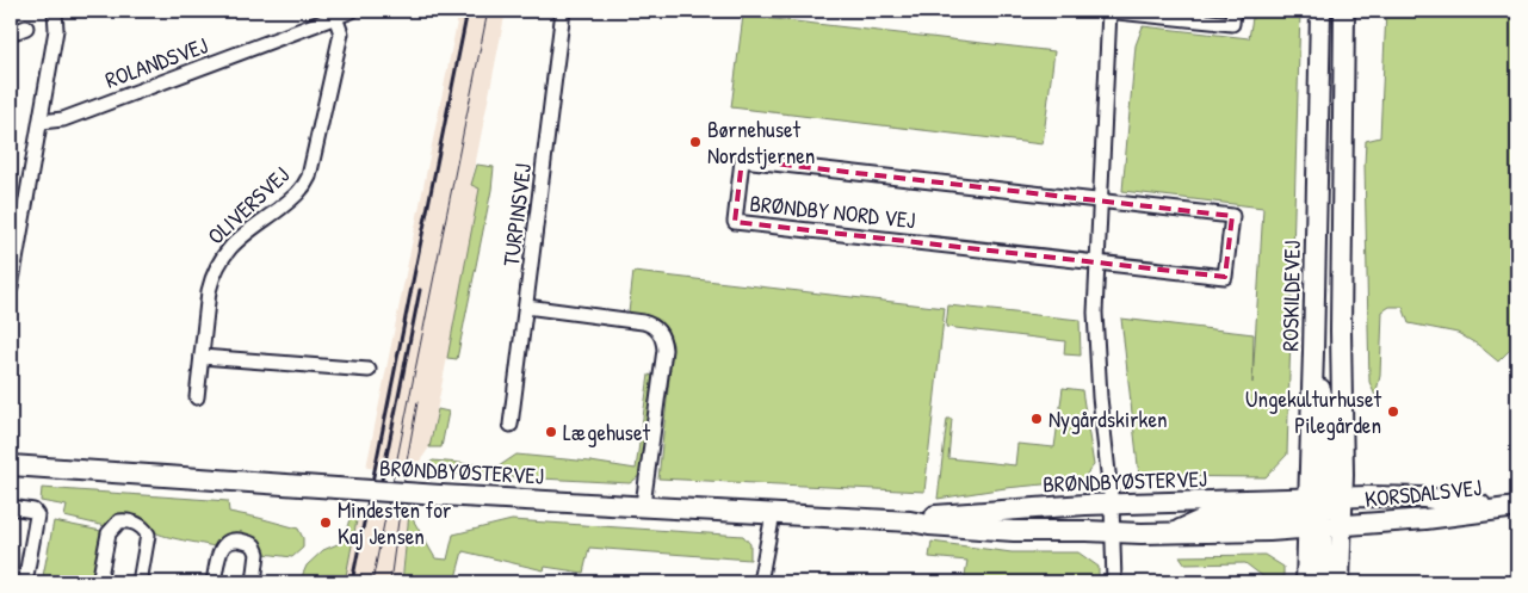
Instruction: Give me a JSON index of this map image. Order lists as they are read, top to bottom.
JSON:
{
  "streets": {
    "street": [
      "ROLANDSVEJ",
      "OLIVERSVEJ",
      "BRØNDBY NORD VEJ",
      "TURPINSVEJ",
      "ROSKILDEVEJ",
      "BRØNDBYØSTERVEJ",
      "KORSDALSVEJ"
    ]
  },
  "crossings": [
    ["ROLANDSVEJ", "OLIVERSVEJ"],
    ["ROSKILDEVEJ", "BRØNDBYØSTERVEJ"],
    ["ROSKILDEVEJ", "KORSDALSVEJ"],
    ["BRØNDBYØSTERVEJ", "KORSDALSVEJ"]
  ],
  "places": [
    "Børnehuset Nordstjernen",
    "Ungekulturhuset Pilegården",
    "Nygårdskirken",
    "Lægehuset",
    "Mindesten for Kaj Jensen"
  ]
}
